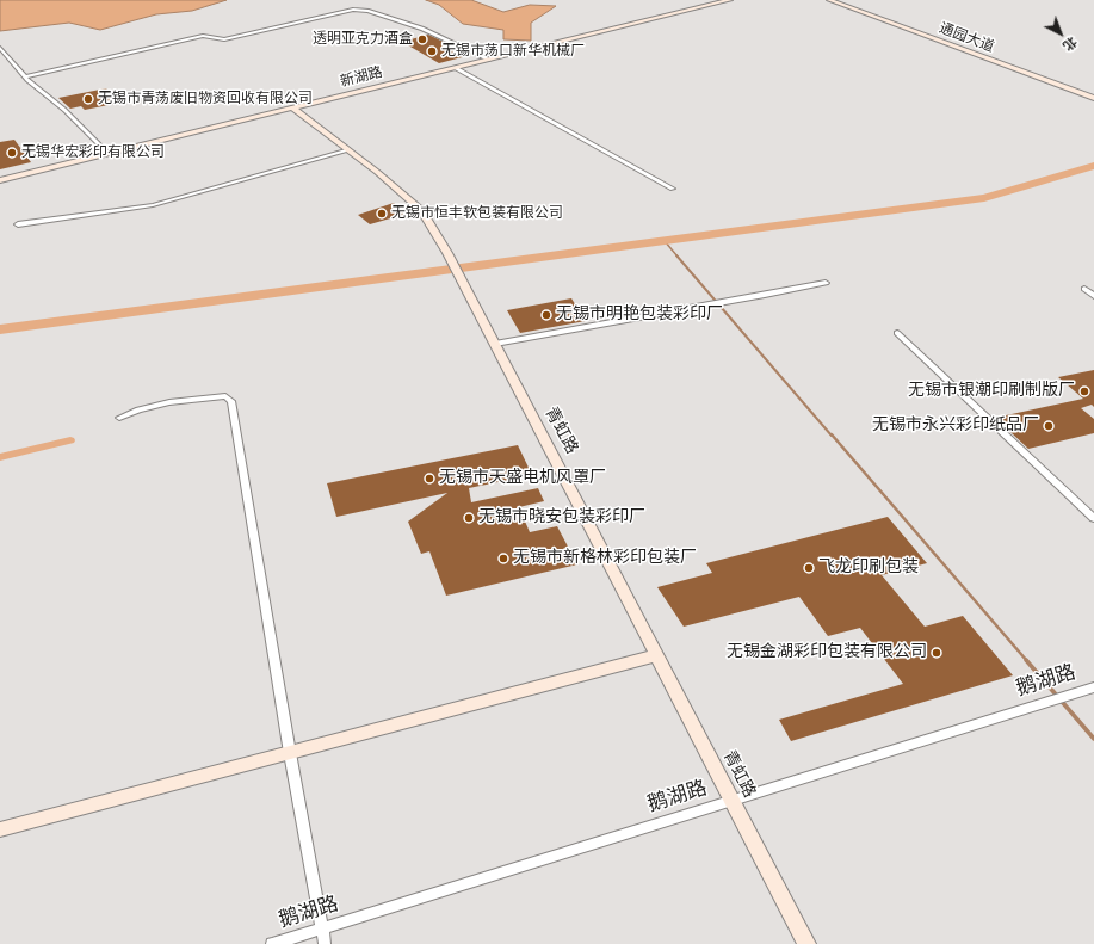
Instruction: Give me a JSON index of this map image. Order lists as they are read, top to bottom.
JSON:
{
  "streets": {
    "street": [
      "通园大道",
      "新湖路",
      "青虹路",
      "鹅湖路"
    ]
  },
  "crossings": [
    ["新湖路", "青虹路"],
    ["青虹路", "鹅湖路"]
  ],
  "places": [
    "透明亚克力酒盒",
    "无锡市荡口新华机械厂",
    "无锡市青荡废旧物资回收有限公司",
    "无锡华宏彩印有限公司",
    "无锡市恒丰软包装有限公司",
    "无锡市明艳包装彩印厂",
    "无锡市银潮印刷制版厂",
    "无锡市永兴彩印纸品厂",
    "无锡市天盛电机风罩厂",
    "无锡市晓安包装彩印厂",
    "无锡市新格林彩印包装厂",
    "飞龙印刷包装",
    "无锡金湖彩印包装有限公司"
  ],
  "north": "bottom right"
}
